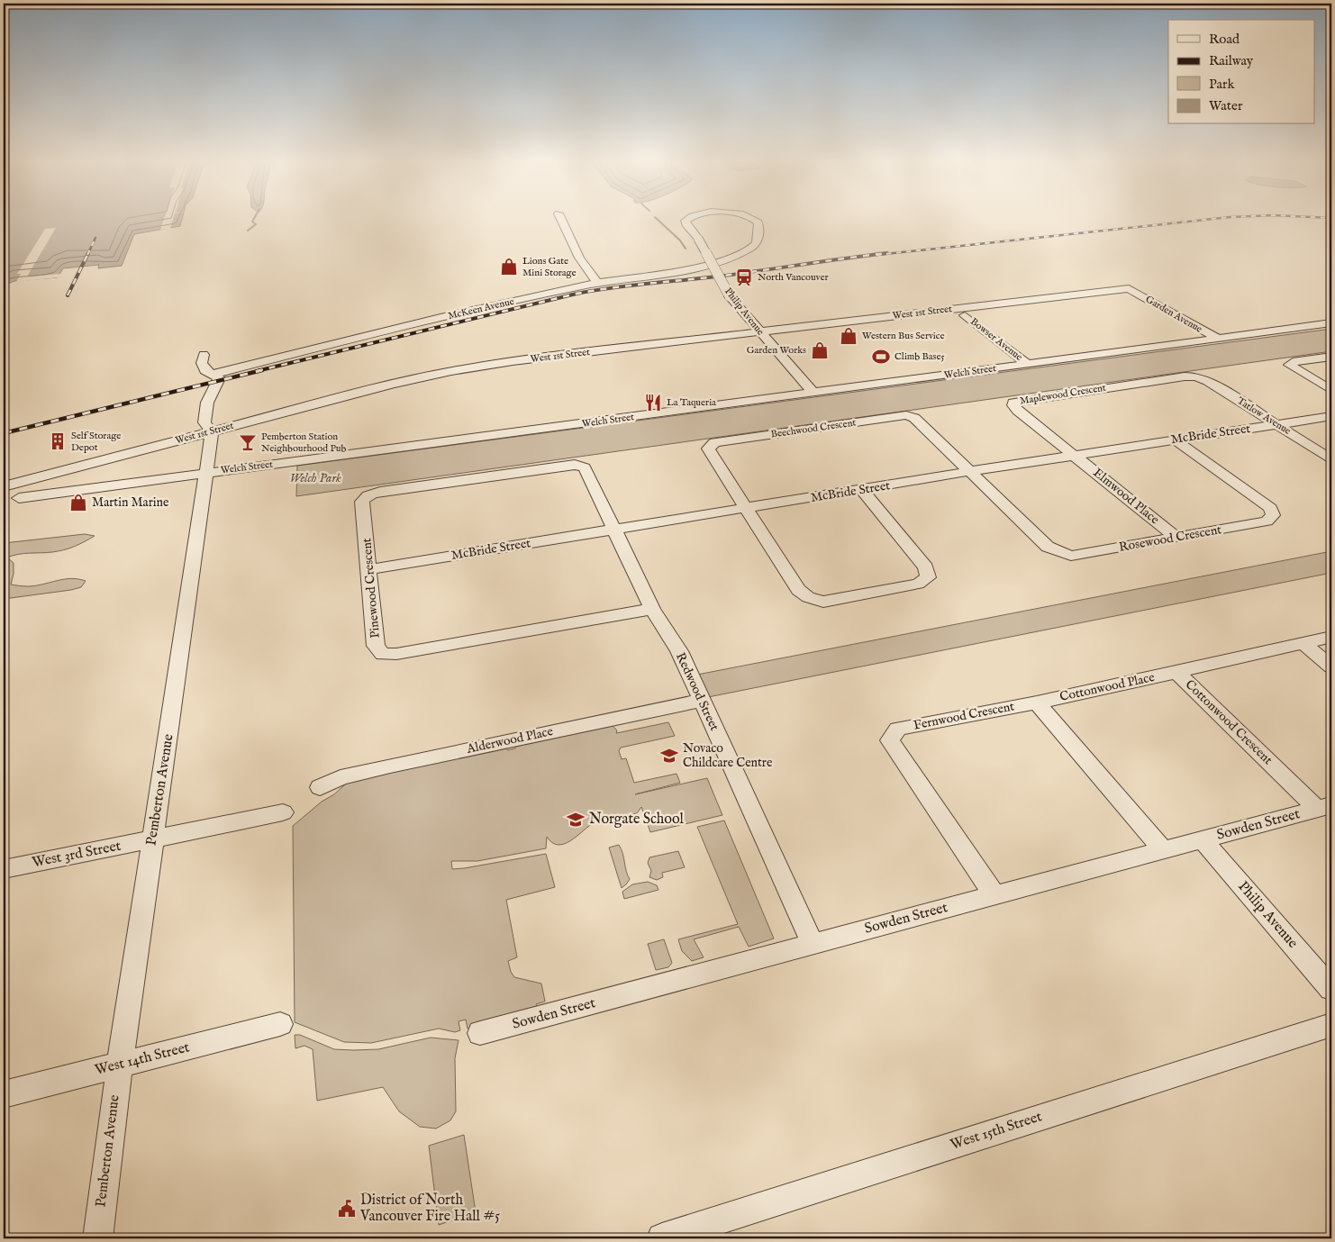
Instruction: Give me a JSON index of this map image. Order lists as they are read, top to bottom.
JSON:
{
  "streets": {
    "street": [
      "McKeen Avenue",
      "Philip Avenue",
      "West 1st Street",
      "Garden Avenue",
      "Bowser Avenue",
      "Welch Street",
      "Maplewood Crescent",
      "Tatlow Avenue",
      "Beechwood Crescent",
      "McBride Street",
      "Elmwood Place",
      "Rosewood Crescent",
      "Pinewood Crescent",
      "Cottonwood Place",
      "Redwood Street",
      "Fernwood Crescent",
      "Cottonwood Crescent",
      "Alderwood Place",
      "Pemberton Avenue",
      "Sowden Street",
      "West 3rd Street",
      "West 14th Street",
      "West 15th Street"
    ]
  },
  "crossings": [
    ["McKeen Avenue", "Philip Avenue"],
    ["McKeen Avenue", "Pemberton Avenue"],
    ["Philip Avenue", "West 1st Street"],
    ["Philip Avenue", "Welch Street"],
    ["Philip Avenue", "Sowden Street"],
    ["West 1st Street", "Garden Avenue"],
    ["West 1st Street", "Pemberton Avenue"],
    ["Garden Avenue", "Welch Street"],
    ["Bowser Avenue", "Welch Street"],
    ["Welch Street", "Pemberton Avenue"],
    ["Maplewood Crescent", "Tatlow Avenue"],
    ["Maplewood Crescent", "McBride Street"],
    ["Maplewood Crescent", "Elmwood Place"],
    ["Tatlow Avenue", "McBride Street"],
    ["Beechwood Crescent", "McBride Street"],
    ["Beechwood Crescent", "Rosewood Crescent"],
    ["McBride Street", "Elmwood Place"],
    ["McBride Street", "Rosewood Crescent"],
    ["McBride Street", "Pinewood Crescent"],
    ["McBride Street", "Redwood Street"],
    ["Elmwood Place", "Rosewood Crescent"],
    ["Pinewood Crescent", "Redwood Street"],
    ["Cottonwood Place", "Fernwood Crescent"],
    ["Cottonwood Place", "Cottonwood Crescent"],
    ["Redwood Street", "Alderwood Place"],
    ["Redwood Street", "Sowden Street"],
    ["Fernwood Crescent", "Sowden Street"],
    ["Cottonwood Crescent", "Sowden Street"],
    ["Pemberton Avenue", "West 3rd Street"],
    ["Pemberton Avenue", "West 14th Street"]
  ],
  "parks": ["Welch Park"],
  "places": {
    "shop": [
      "Lions Gate Mini Storage",
      "Western Bus Service",
      "Garden Works",
      "Martin Marine"
    ],
    "station": ["North Vancouver"],
    "sports": ["Climb Base5"],
    "restaurant": ["La Taqueria"],
    "building": ["Self Storage Depot"],
    "bar": ["Pemberton Station Neighbourhood Pub"],
    "school or university": ["Novaco Childcare Centre", "Norgate School"],
    "public building": ["District of North Vancouver Fire Hall #5"]
  },
  "legend": [
    "Road",
    "Railway",
    "Park",
    "Water"
  ]
}
